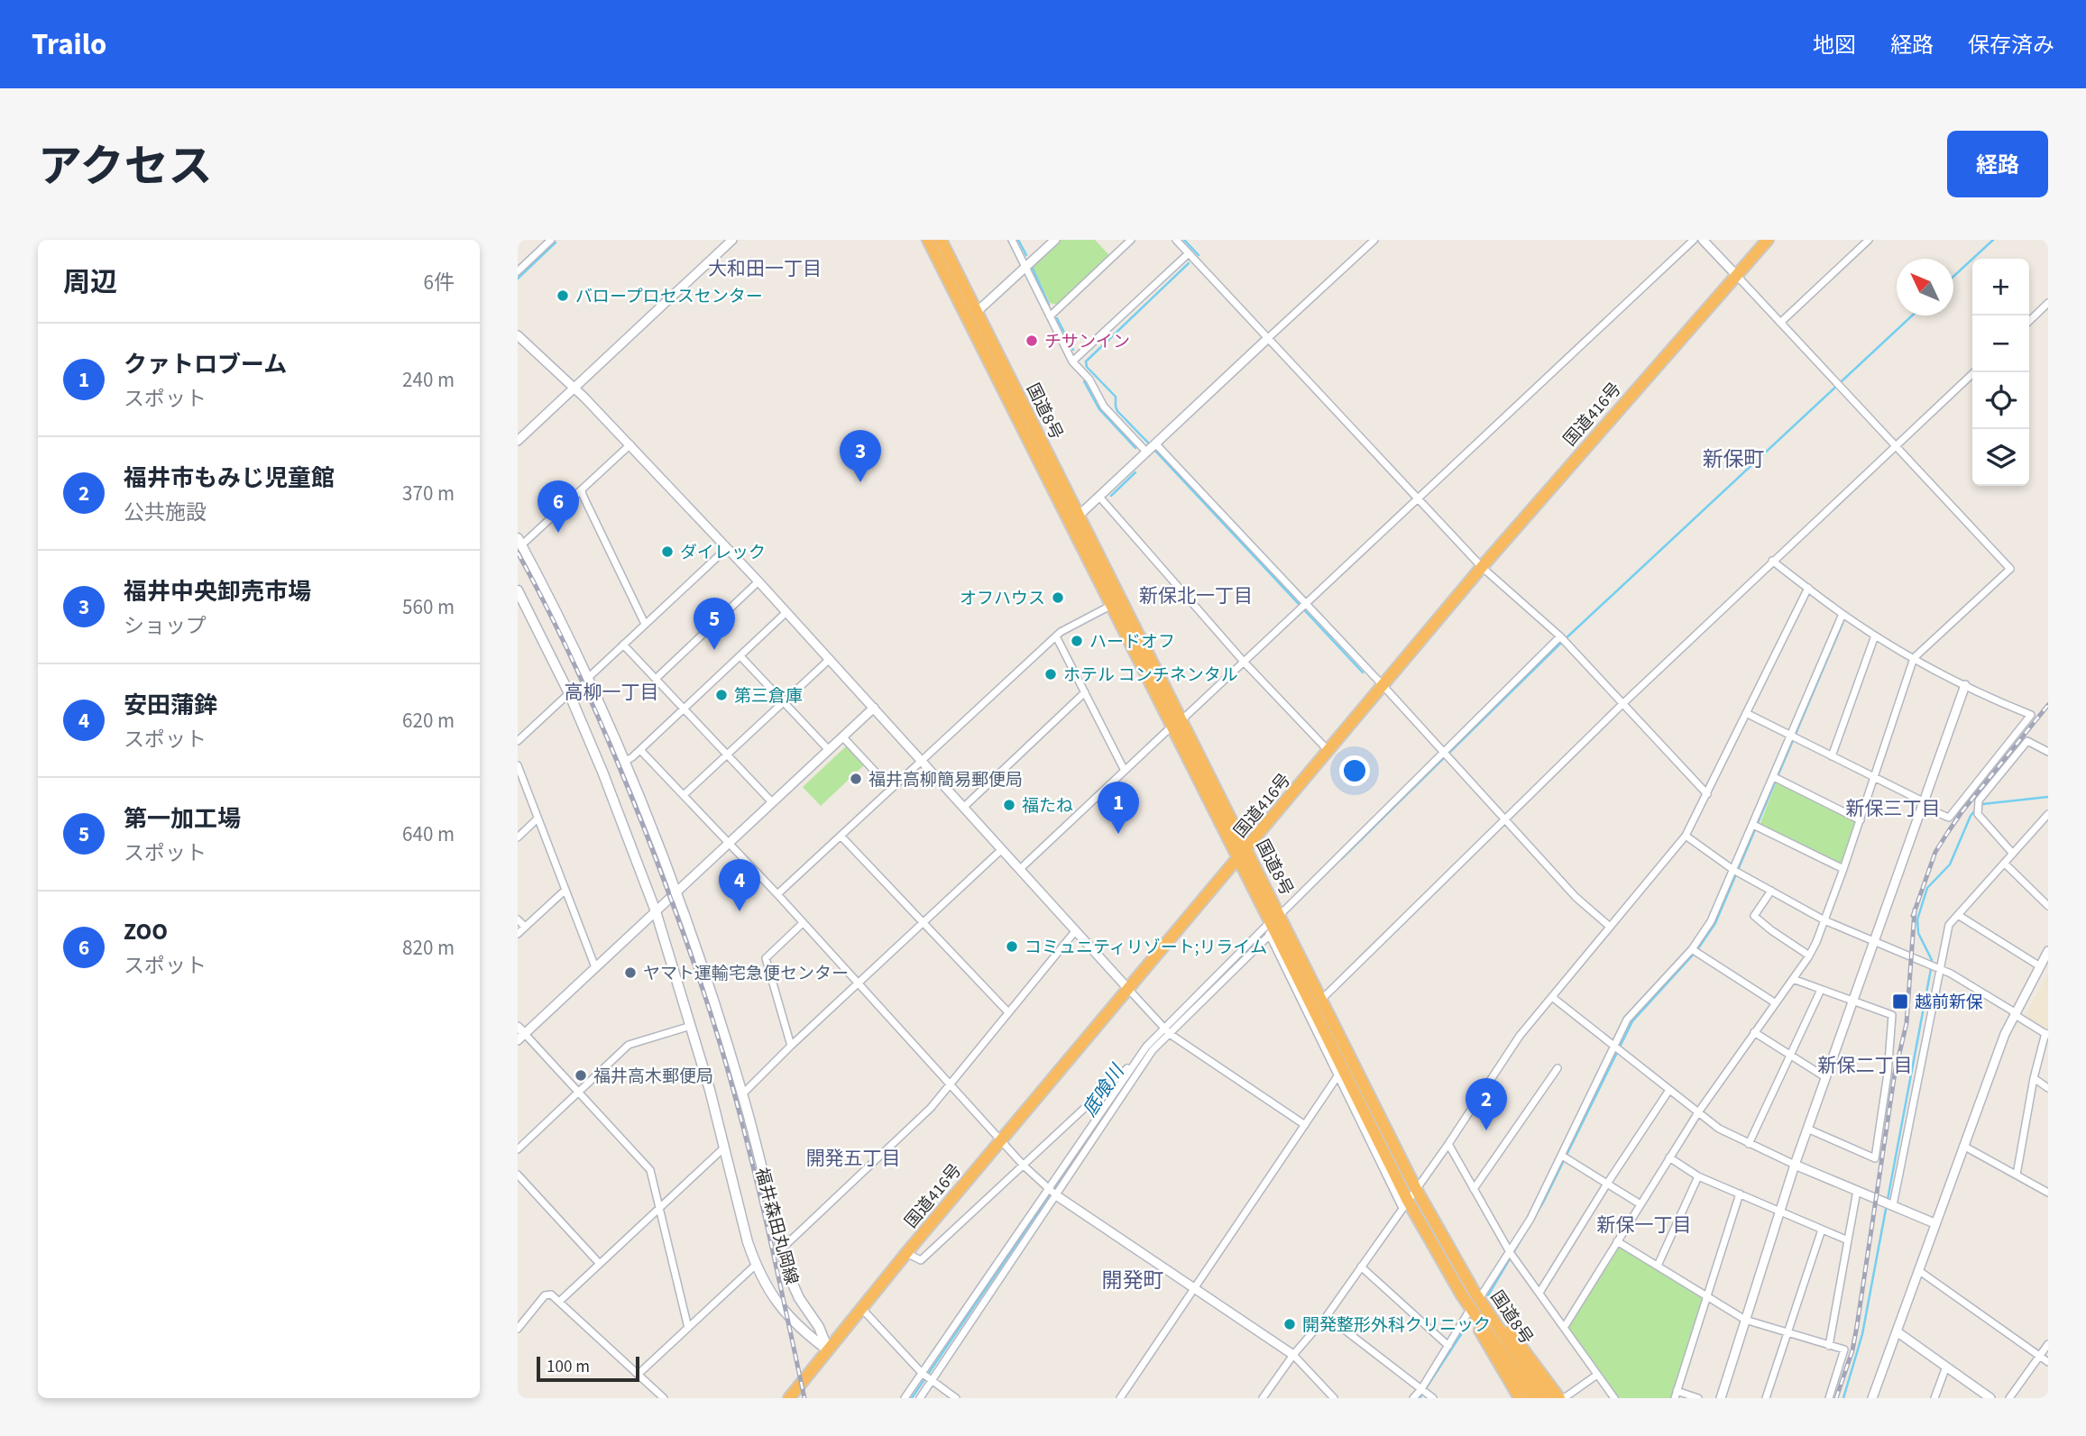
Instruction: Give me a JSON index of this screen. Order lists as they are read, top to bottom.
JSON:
{
  "streets": {
    "highway": ["国道8号", "国道416号"],
    "main road": ["福井森田丸岡線"]
  },
  "crossings": [
    ["国道8号", "国道416号"],
    ["国道416号", "福井森田丸岡線"]
  ],
  "districts": [
    "大和田一丁目",
    "新保町",
    "新保北一丁目",
    "高柳一丁目",
    "新保三丁目",
    "新保二丁目",
    "開発五丁目",
    "新保一丁目",
    "開発町"
  ],
  "water": ["底喰川"],
  "places": {
    "other": [
      "バロープロセスセンター",
      "チサンイン",
      "ダイレック",
      "オフハウス",
      "ハードオフ",
      "ホテル コンチネンタル",
      "第三倉庫",
      "福井高柳簡易郵便局",
      "福たね",
      "コミュニティリゾート;リライム",
      "ヤマト運輸宅急便センター",
      "福井高木郵便局",
      "開発整形外科クリニック"
    ],
    "transit": ["越前新保"]
  },
  "scale_bar": "100 m",
  "north": "top left",
  "page": {
    "header": "Trailo",
    "nav": ["地図", "経路", "保存済み"],
    "title": "アクセス",
    "buttons": "経路",
    "heading": ["周辺", "6件"],
    "map_buttons": ["+", "−"],
    "list": [
      {
        "mark": "1",
        "name": "クァトロブーム",
        "note": "スポット",
        "value": "240 m"
      },
      {
        "mark": "2",
        "name": "福井市もみじ児童館",
        "note": "公共施設",
        "value": "370 m"
      },
      {
        "mark": "3",
        "name": "福井中央卸売市場",
        "note": "ショップ",
        "value": "560 m"
      },
      {
        "mark": "4",
        "name": "安田蒲鉾",
        "note": "スポット",
        "value": "620 m"
      },
      {
        "mark": "5",
        "name": "第一加工場",
        "note": "スポット",
        "value": "640 m"
      },
      {
        "mark": "6",
        "name": "ZOO",
        "note": "スポット",
        "value": "820 m"
      }
    ],
    "pins": [
      "3",
      "6",
      "5",
      "1",
      "4",
      "2"
    ],
    "scale": "100 m"
  }
}
